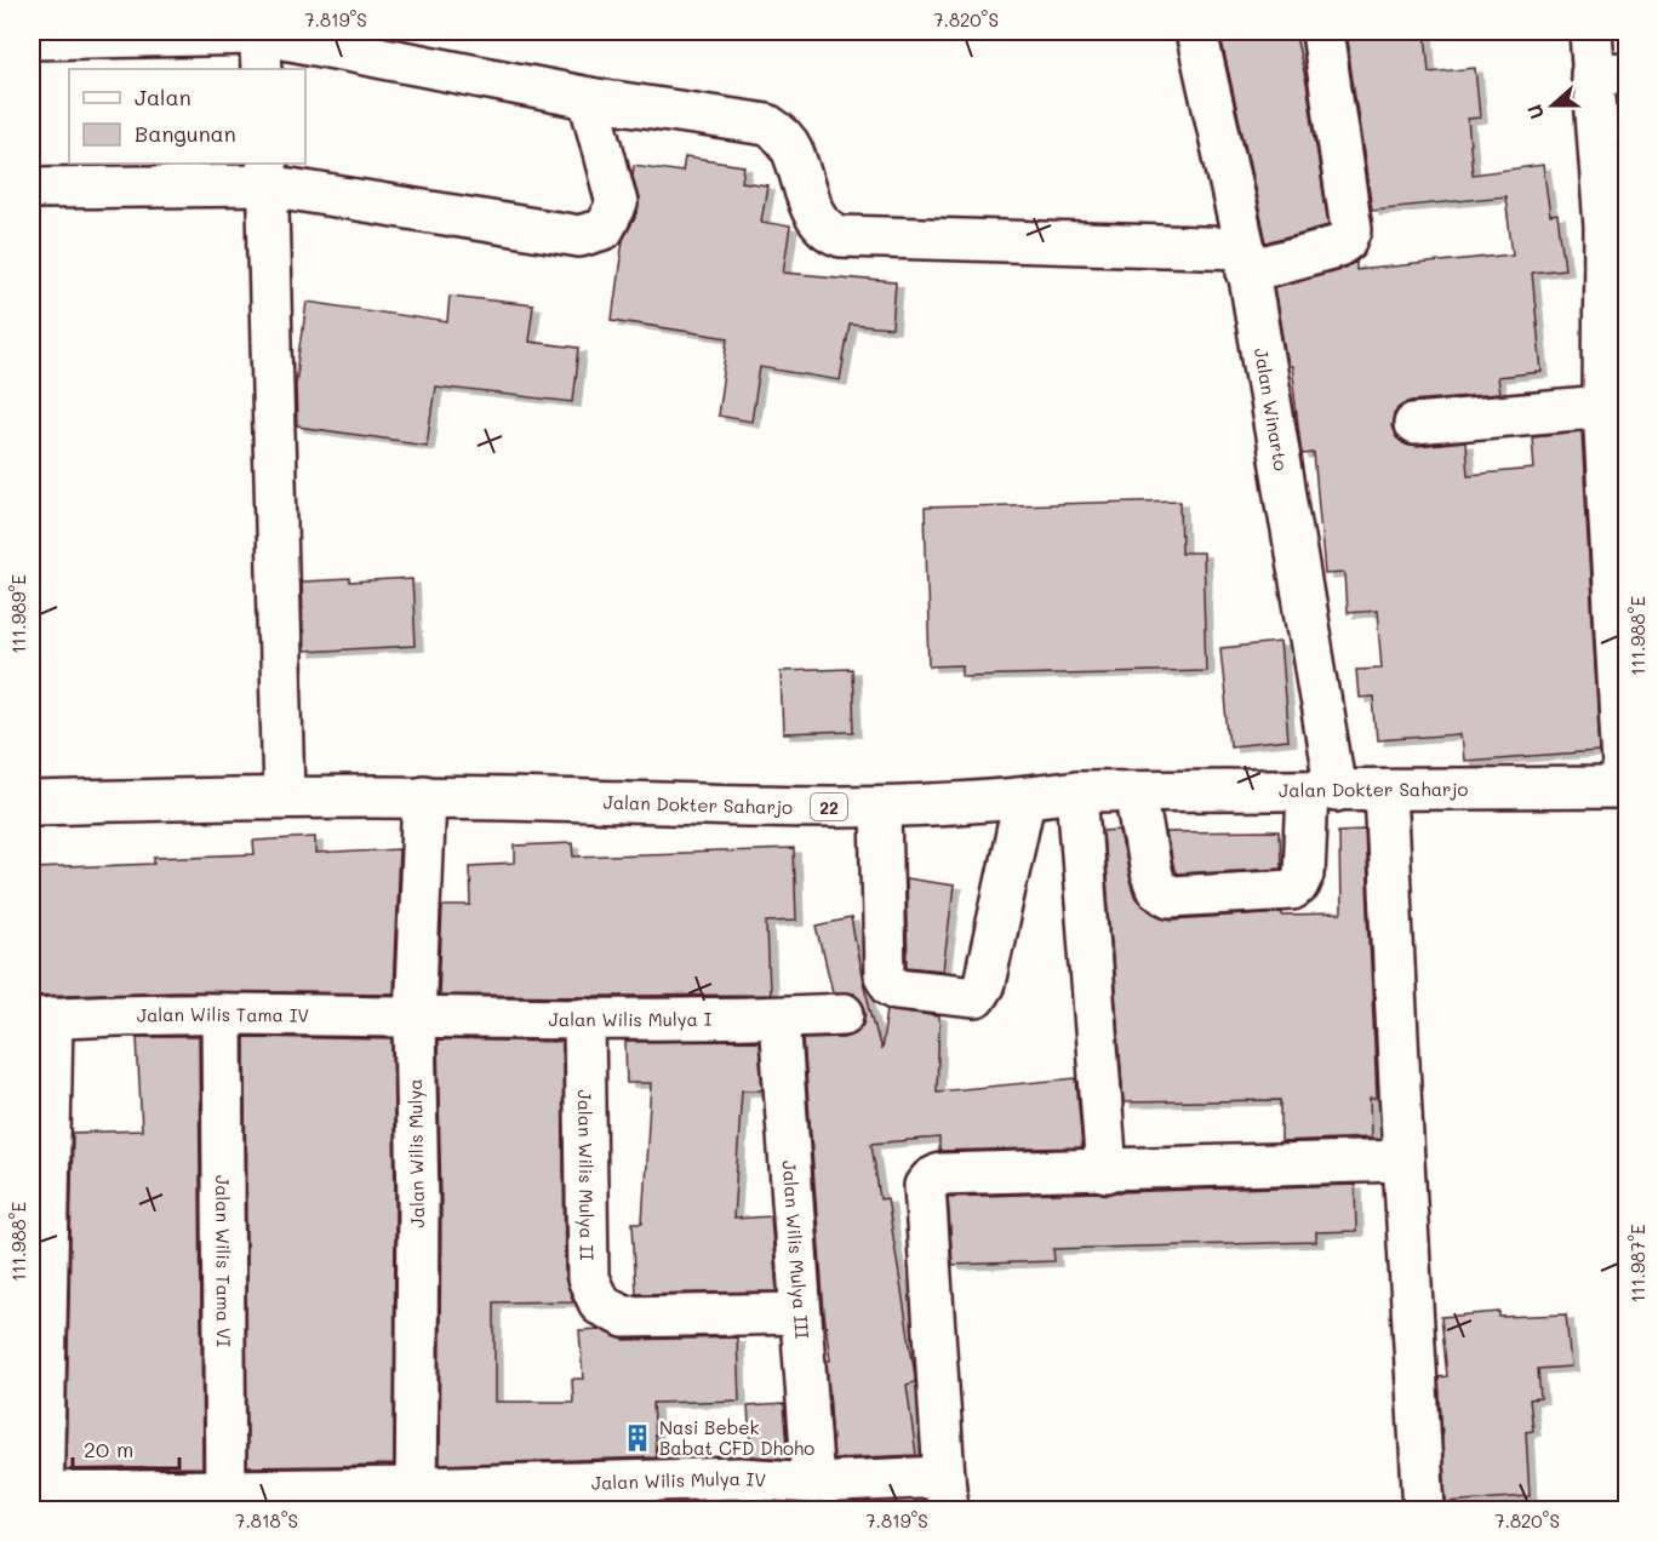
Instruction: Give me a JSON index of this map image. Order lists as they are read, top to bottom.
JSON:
{
  "streets": {
    "main road": [
      "Jalan Winarto",
      "Jalan Dokter Saharjo",
      "22",
      "Jalan Wilis Tama IV",
      "Jalan Wilis Mulya I",
      "Jalan Wilis Mulya",
      "Jalan Wilis Mulya II",
      "Jalan Wilis Mulya III",
      "Jalan Wilis Tama VI",
      "Jalan Wilis Mulya IV"
    ]
  },
  "crossings": [
    ["Jalan Winarto", "Jalan Dokter Saharjo"],
    ["Jalan Dokter Saharjo", "Jalan Wilis Mulya"],
    ["Jalan Wilis Tama IV", "Jalan Wilis Mulya I"],
    ["Jalan Wilis Tama IV", "Jalan Wilis Mulya"],
    ["Jalan Wilis Tama IV", "Jalan Wilis Tama VI"],
    ["Jalan Wilis Mulya I", "Jalan Wilis Mulya"],
    ["Jalan Wilis Mulya I", "Jalan Wilis Mulya II"],
    ["Jalan Wilis Mulya I", "Jalan Wilis Mulya III"],
    ["Jalan Wilis Mulya", "Jalan Wilis Mulya IV"],
    ["Jalan Wilis Mulya II", "Jalan Wilis Mulya III"],
    ["Jalan Wilis Mulya III", "Jalan Wilis Mulya IV"],
    ["Jalan Wilis Tama VI", "Jalan Wilis Mulya IV"]
  ],
  "places": {
    "building": ["Nasi Bebek Babat CFD Dhoho"]
  },
  "legend": ["Jalan", "Bangunan"],
  "scale_bar": "20 m",
  "north": "left",
  "coordinates": [
    "7.819°S",
    "7.820°S",
    "111.989°E",
    "111.988°E",
    "111.987°E",
    "7.818°S"
  ]
}
